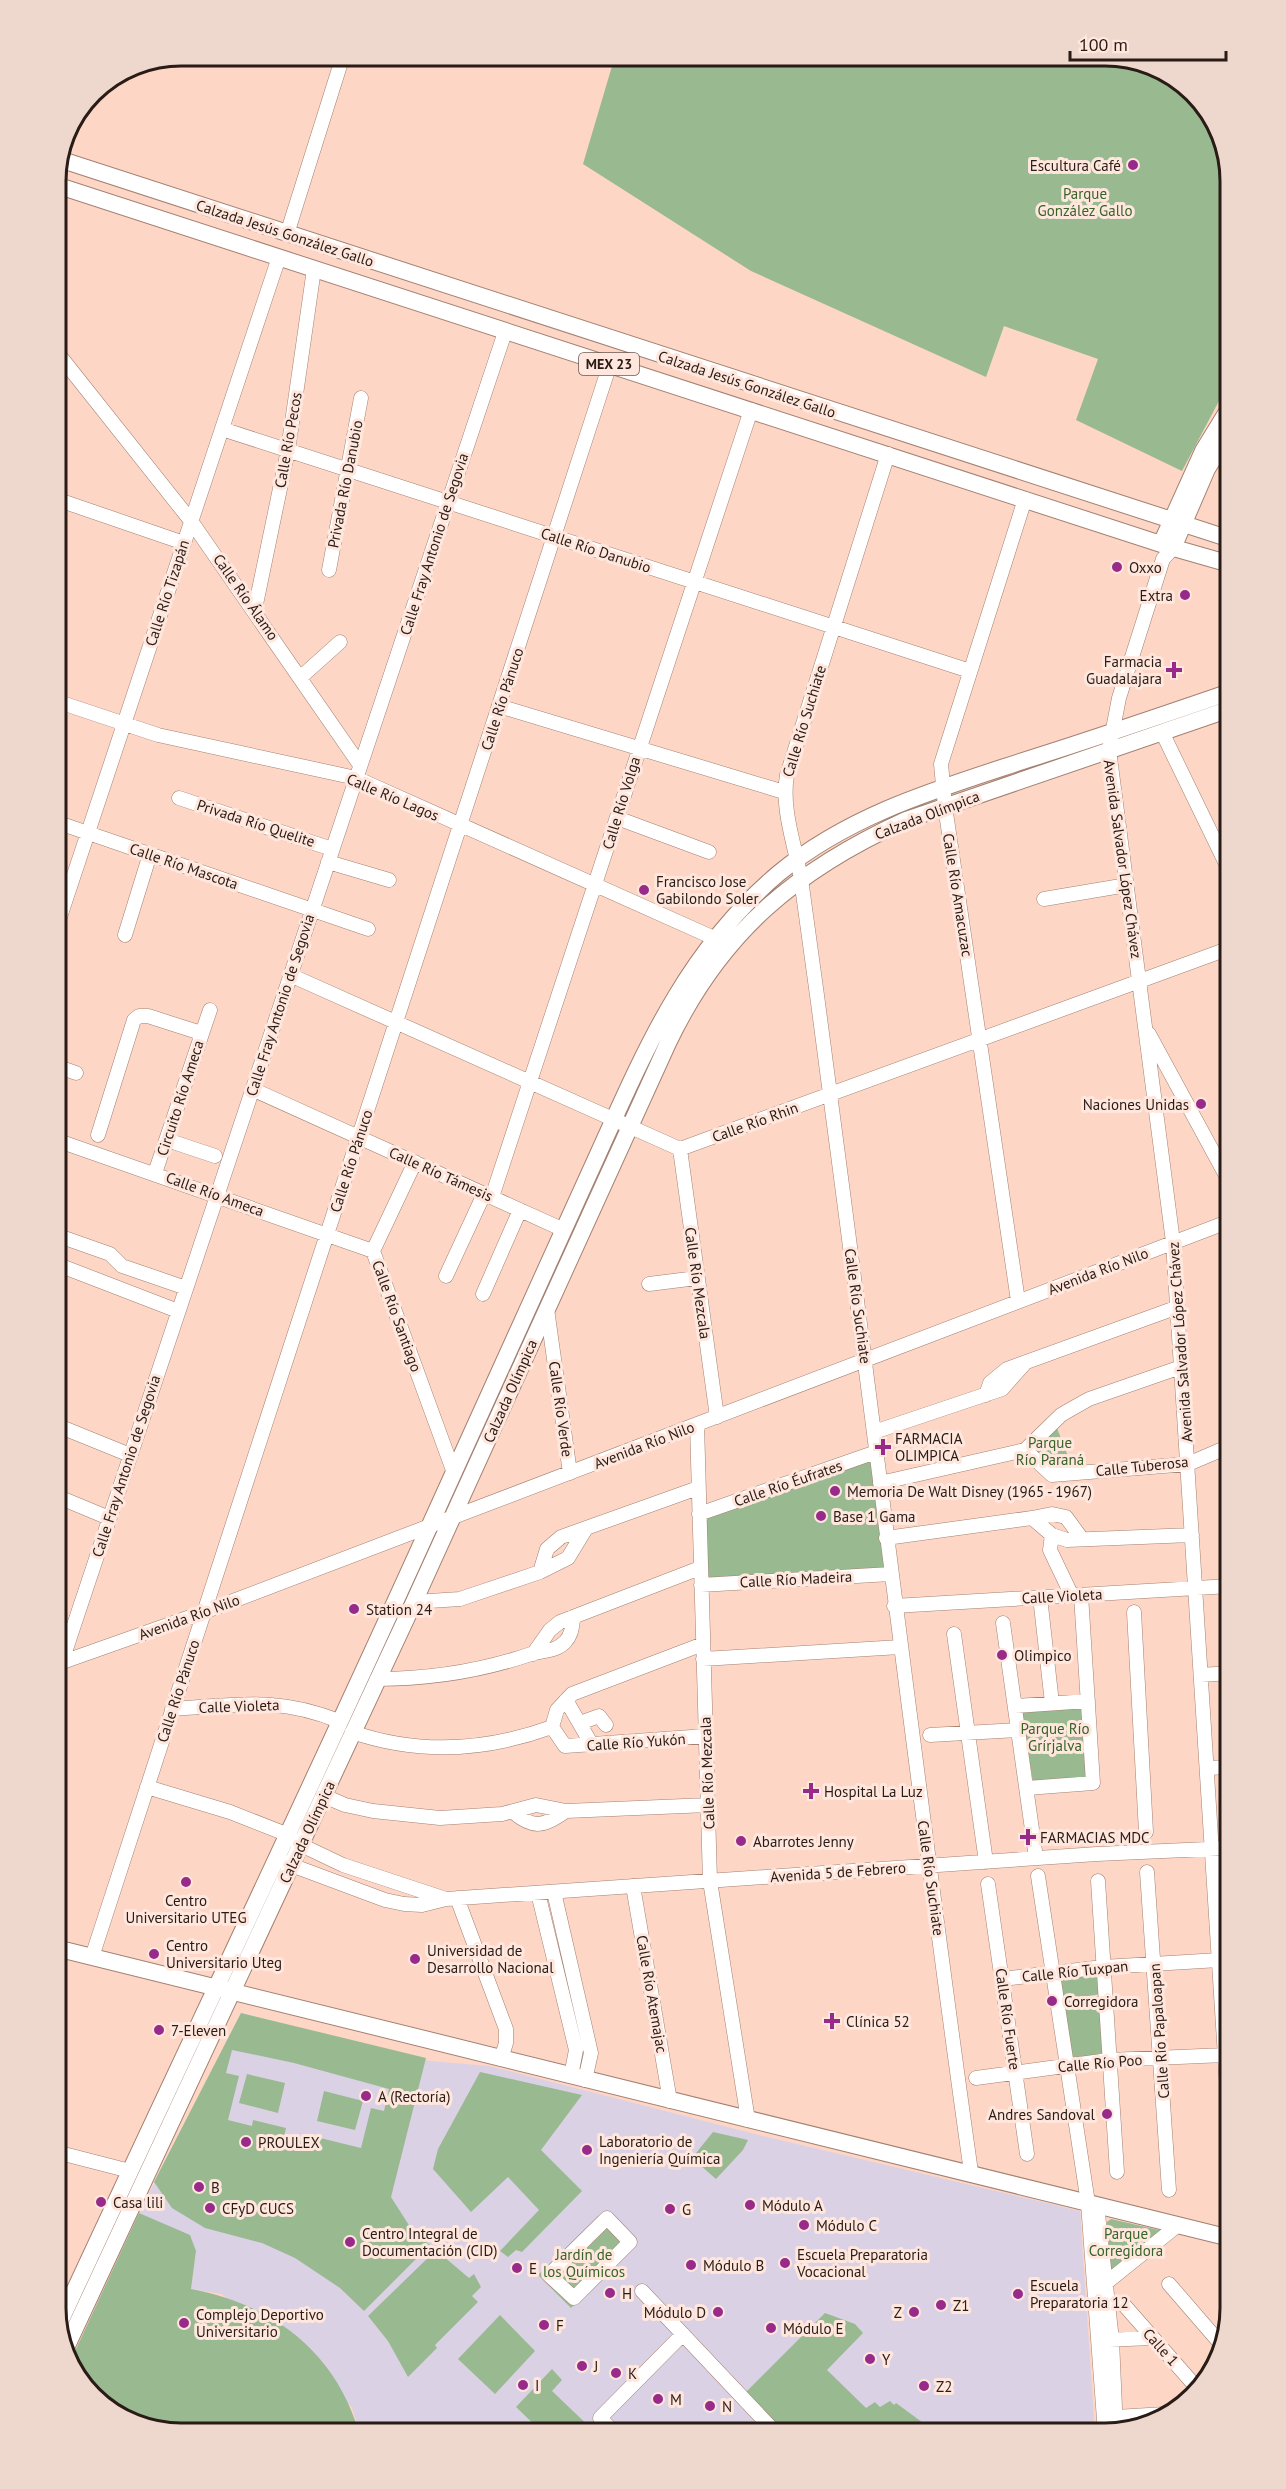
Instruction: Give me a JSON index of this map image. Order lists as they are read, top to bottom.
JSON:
{
  "streets": {
    "main road": [
      "Calzada Jesús González Gallo",
      "MEX 23",
      "Calzada Olímpica",
      "Avenida Salvador López Chávez"
    ],
    "street": [
      "Calle Río Pecos",
      "Privada Río Danubio",
      "Calle Fray Antonio de Segovia",
      "Calle Río Danubio",
      "Calle Río Tizapán",
      "Calle Río Álamo",
      "Calle Río Pánuco",
      "Calle Río Suchiate",
      "Calle Río Lagos",
      "Calle Río Volga",
      "Privada Río Quelite",
      "Calle Río Mascota",
      "Calle Río Amacuzac",
      "Circuito Río Ameca",
      "Calle Río Rhin",
      "Calle Río Támesis",
      "Calle Río Ameca",
      "Avenida Río Nilo",
      "Calle Río Mezcala",
      "Calle Río Santiago",
      "Calle Río Verde",
      "Calle Tuberosa",
      "Calle Río Éufrates",
      "Calle Río Madeira",
      "Calle Violeta",
      "Calle Río Yukón",
      "Avenida 5 de Febrero",
      "Calle Río Tuxpan",
      "Calle Río Atemajac",
      "Calle Río Fuerte",
      "Calle Río Papaloapan",
      "Calle Río Poo",
      "Calle 1"
    ]
  },
  "crossings": [
    ["Calzada Jesús González Gallo", "Calle Río Pecos"],
    ["Calzada Jesús González Gallo", "Calle Fray Antonio de Segovia"],
    ["Calzada Jesús González Gallo", "Calle Río Tizapán"],
    ["Calzada Jesús González Gallo", "Calle Río Pánuco"],
    ["Calzada Jesús González Gallo", "Calle Río Suchiate"],
    ["Calzada Jesús González Gallo", "Calle Río Volga"],
    ["Calzada Jesús González Gallo", "Avenida Salvador López Chávez"],
    ["Calzada Jesús González Gallo", "Calle Río Amacuzac"],
    ["Calle Río Pecos", "Calle Río Danubio"],
    ["Calle Río Pecos", "Calle Río Álamo"],
    ["Privada Río Danubio", "Calle Río Danubio"],
    ["Calle Fray Antonio de Segovia", "Calle Río Danubio"],
    ["Calle Fray Antonio de Segovia", "Calle Río Álamo"],
    ["Calle Fray Antonio de Segovia", "Calle Río Lagos"],
    ["Calle Fray Antonio de Segovia", "Privada Río Quelite"],
    ["Calle Fray Antonio de Segovia", "Calle Río Mascota"],
    ["Calle Fray Antonio de Segovia", "Calle Río Támesis"],
    ["Calle Fray Antonio de Segovia", "Calle Río Ameca"],
    ["Calle Río Danubio", "Calle Río Tizapán"],
    ["Calle Río Danubio", "Calle Río Pánuco"],
    ["Calle Río Danubio", "Calle Río Suchiate"],
    ["Calle Río Danubio", "Calle Río Volga"],
    ["Calle Río Danubio", "Calle Río Amacuzac"],
    ["Calle Río Tizapán", "Calle Río Álamo"],
    ["Calle Río Tizapán", "Calle Río Lagos"],
    ["Calle Río Tizapán", "Calle Río Mascota"],
    ["Calle Río Pánuco", "Calle Río Lagos"],
    ["Calle Río Pánuco", "Calle Río Támesis"],
    ["Calle Río Pánuco", "Calle Río Ameca"],
    ["Calle Río Pánuco", "Avenida Río Nilo"],
    ["Calle Río Pánuco", "Calle Violeta"],
    ["Calle Río Pánuco", "Avenida 5 de Febrero"],
    ["Calle Río Suchiate", "Calzada Olímpica"],
    ["Calle Río Suchiate", "Calle Río Rhin"],
    ["Calle Río Suchiate", "Avenida Río Nilo"],
    ["Calle Río Suchiate", "Calle Río Éufrates"],
    ["Calle Río Suchiate", "Calle Río Madeira"],
    ["Calle Río Suchiate", "Calle Violeta"],
    ["Calle Río Suchiate", "Avenida 5 de Febrero"],
    ["Calle Río Lagos", "Calle Río Volga"],
    ["Calle Río Lagos", "Calzada Olímpica"],
    ["Calle Río Volga", "Calle Río Támesis"],
    ["Calzada Olímpica", "Avenida Salvador López Chávez"],
    ["Calzada Olímpica", "Calle Río Amacuzac"],
    ["Calzada Olímpica", "Calle Río Támesis"],
    ["Calzada Olímpica", "Avenida Río Nilo"],
    ["Calzada Olímpica", "Calle Río Santiago"],
    ["Calzada Olímpica", "Calle Río Verde"],
    ["Calzada Olímpica", "Calle Violeta"],
    ["Calzada Olímpica", "Avenida 5 de Febrero"],
    ["Avenida Salvador López Chávez", "Calle Río Rhin"],
    ["Avenida Salvador López Chávez", "Avenida Río Nilo"],
    ["Avenida Salvador López Chávez", "Calle Tuberosa"],
    ["Avenida Salvador López Chávez", "Calle Violeta"],
    ["Avenida Salvador López Chávez", "Avenida 5 de Febrero"],
    ["Avenida Salvador López Chávez", "Calle Río Tuxpan"],
    ["Calle Río Amacuzac", "Calle Río Rhin"],
    ["Calle Río Amacuzac", "Avenida Río Nilo"],
    ["Circuito Río Ameca", "Calle Río Ameca"],
    ["Calle Río Rhin", "Calle Río Mezcala"],
    ["Calle Río Támesis", "Calle Río Santiago"],
    ["Calle Río Ameca", "Calle Río Santiago"],
    ["Avenida Río Nilo", "Calle Río Mezcala"],
    ["Avenida Río Nilo", "Calle Río Verde"],
    ["Calle Río Mezcala", "Calle Río Éufrates"],
    ["Calle Río Mezcala", "Calle Río Madeira"],
    ["Calle Río Mezcala", "Calle Río Yukón"],
    ["Calle Río Mezcala", "Avenida 5 de Febrero"],
    ["Avenida 5 de Febrero", "Calle Río Atemajac"],
    ["Calle Río Tuxpan", "Calle Río Fuerte"],
    ["Calle Río Tuxpan", "Calle Río Papaloapan"],
    ["Calle Río Fuerte", "Calle Río Poo"],
    ["Calle Río Papaloapan", "Calle Río Poo"]
  ],
  "parks": [
    "Parque González Gallo",
    "Parque Río Paraná",
    "Parque Río Grírjalva",
    "Parque Corregidora",
    "Jardín de los Químicos"
  ],
  "places": {
    "other": [
      "Escultura Café",
      "Oxxo",
      "Extra",
      "Francisco Jose Gabilondo Soler",
      "Naciones Unidas",
      "Memoria De Walt Disney (1965 - 1967)",
      "Base 1 Gama",
      "Station 24",
      "Olimpico",
      "Abarrotes Jenny",
      "Centro Universitario UTEG",
      "Centro Universitario Uteg",
      "Universidad de Desarrollo Nacional",
      "Corregidora",
      "7-Eleven",
      "A (Rectoría)",
      "Andres Sandoval",
      "PROULEX",
      "Laboratorio de Ingeniería Química",
      "B",
      "Casa lili",
      "Módulo A",
      "CFyD CUCS",
      "G",
      "Módulo C",
      "Centro Integral de Documentación (CID)",
      "Escuela Preparatoria Vocacional",
      "Módulo B",
      "E",
      "H",
      "Escuela Preparatoria 12",
      "Z1",
      "Módulo D",
      "Z",
      "Complejo Deportivo Universitario",
      "F",
      "Módulo E",
      "Y",
      "J",
      "K",
      "I",
      "Z2",
      "M",
      "N"
    ],
    "health": [
      "Farmacia Guadalajara",
      "FARMACIA OLIMPICA",
      "Hospital La Luz",
      "FARMACIAS MDC",
      "Clínica 52"
    ]
  },
  "scale_bar": "100 m"
}
